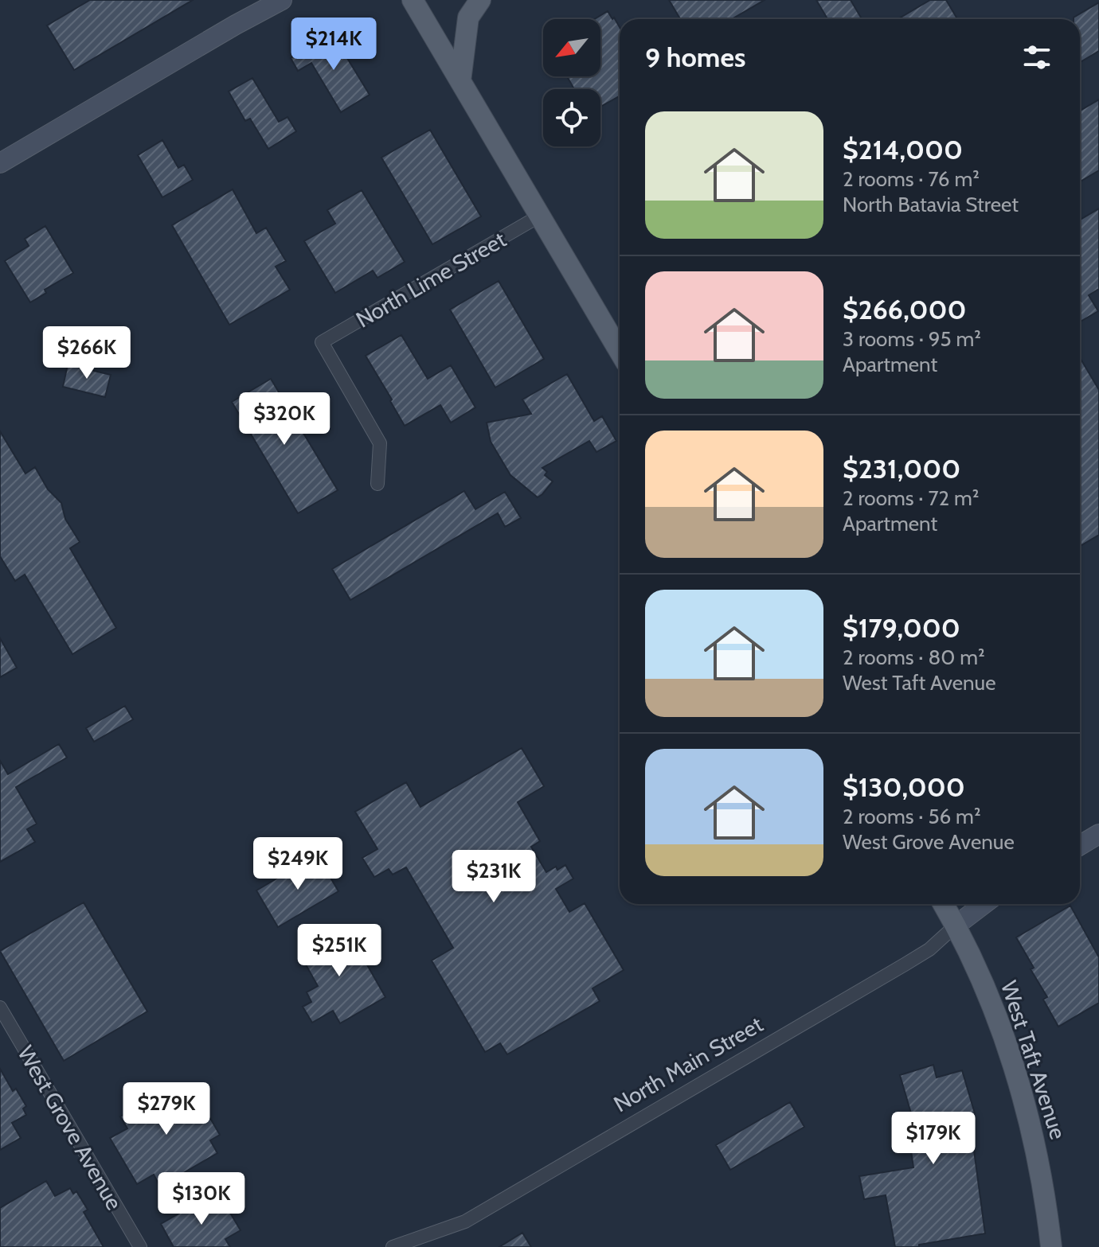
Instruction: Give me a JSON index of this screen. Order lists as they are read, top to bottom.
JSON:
{
  "streets": {
    "main road": ["West Taft Avenue", "North Main Street"],
    "street": ["North Lime Street", "West Grove Avenue"]
  },
  "crossings": [
    ["West Taft Avenue", "North Main Street"]
  ],
  "north": "bottom left",
  "page": {
    "price": [
      "$214K",
      "$266K",
      "$320K",
      "$249K",
      "$231K",
      "$251K",
      "$279K",
      "$179K",
      "$130K"
    ],
    "heading": "9 homes",
    "list": [
      {
        "name": "$214,000",
        "note": "2 rooms · 76 m² · North Batavia Street"
      },
      {
        "name": "$266,000",
        "note": "3 rooms · 95 m² · Apartment"
      },
      {
        "name": "$231,000",
        "note": "2 rooms · 72 m² · Apartment"
      },
      {
        "name": "$179,000",
        "note": "2 rooms · 80 m² · West Taft Avenue"
      },
      {
        "name": "$130,000",
        "note": "2 rooms · 56 m² · West Grove Avenue"
      }
    ]
  }
}
